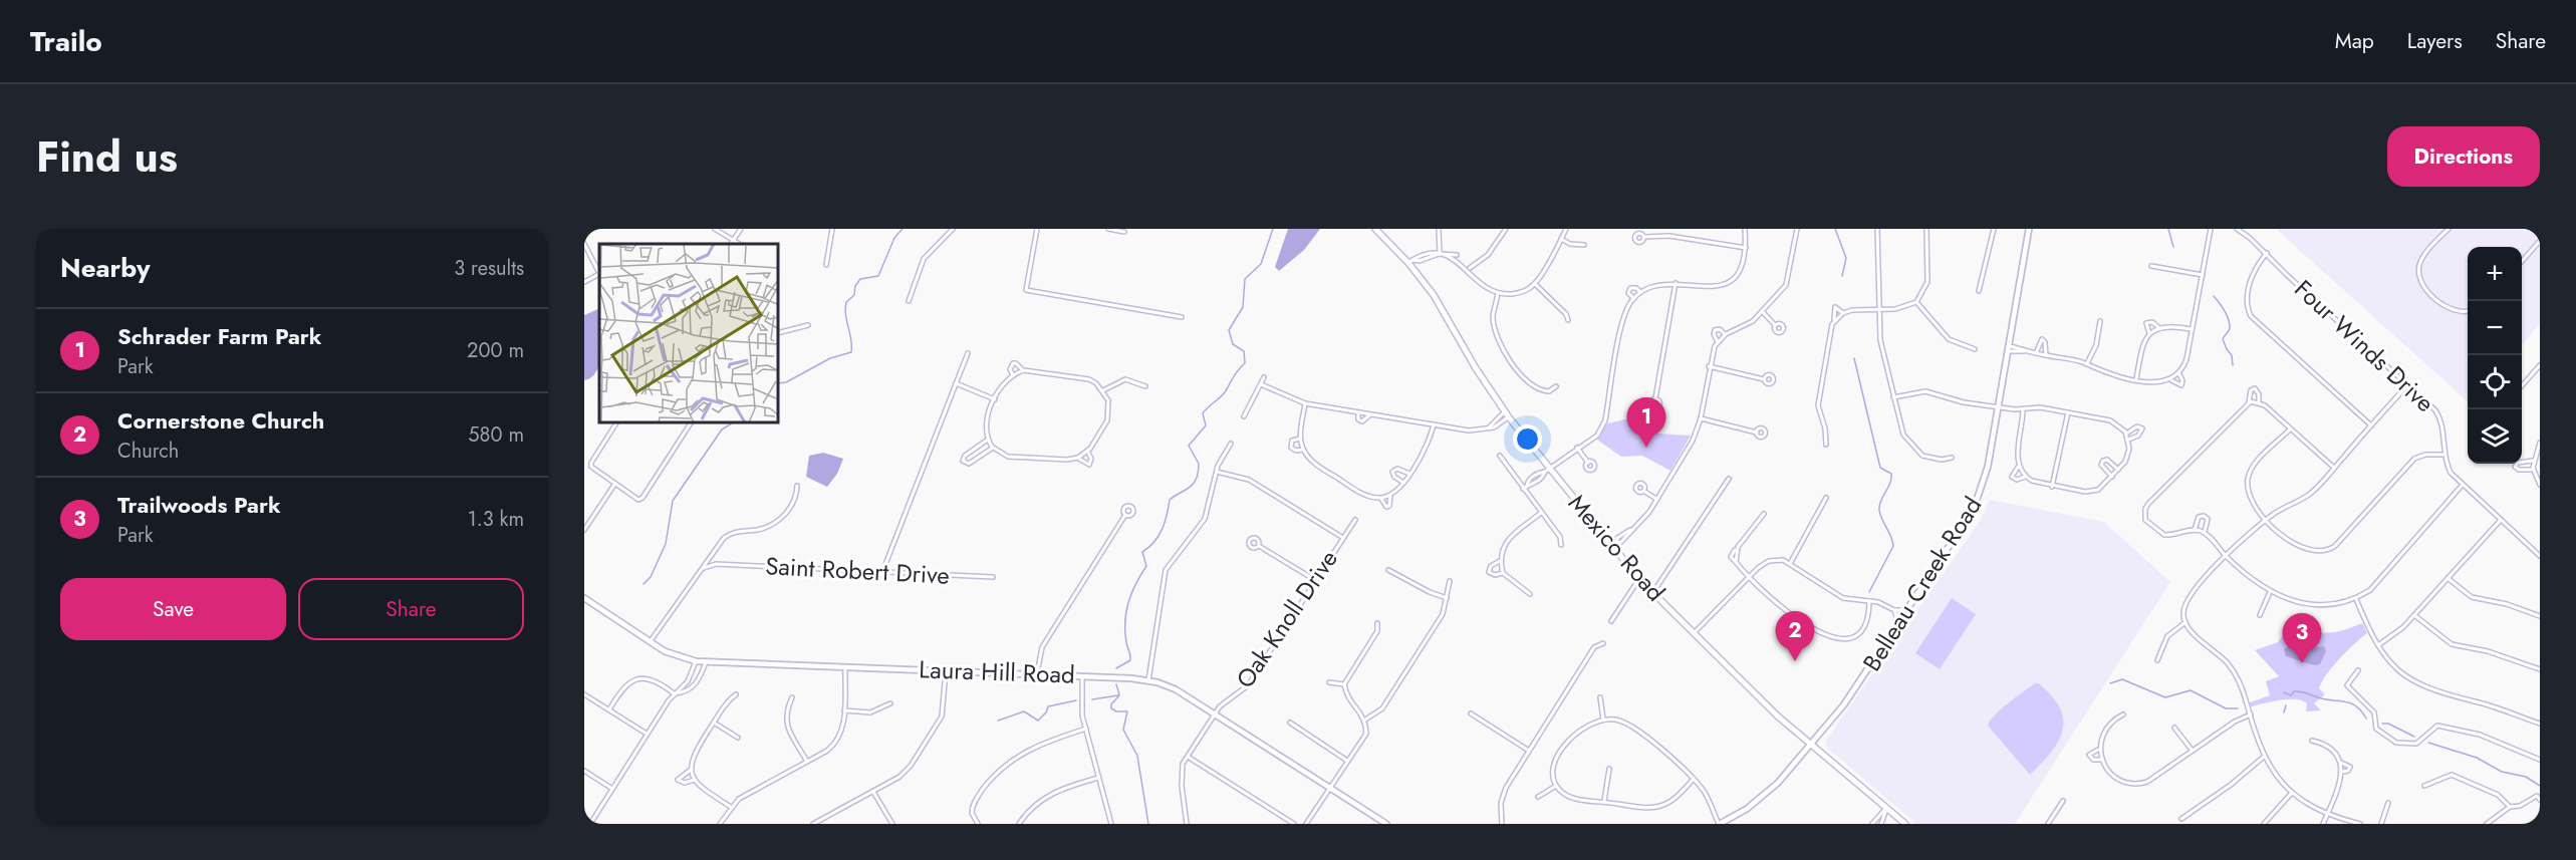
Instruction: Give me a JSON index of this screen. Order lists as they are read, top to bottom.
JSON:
{
  "streets": {
    "main road": ["Mexico Road", "Belleau Creek Road", "Laura Hill Road"],
    "street": ["Four Winds Drive", "Saint Robert Drive", "Oak Knoll Drive"]
  },
  "crossings": [
    ["Mexico Road", "Belleau Creek Road"],
    ["Oak Knoll Drive", "Laura Hill Road"]
  ],
  "page": {
    "header": "Trailo",
    "nav": ["Map", "Layers", "Share"],
    "title": "Find us",
    "buttons": [
      "Directions",
      ["Save", "Share"]
    ],
    "heading": ["Nearby", "3 results"],
    "map_buttons": ["+", "−"],
    "list": [
      {
        "mark": "1",
        "name": "Schrader Farm Park",
        "note": "Park",
        "value": "200 m"
      },
      {
        "mark": "2",
        "name": "Cornerstone Church",
        "note": "Church",
        "value": "580 m"
      },
      {
        "mark": "3",
        "name": "Trailwoods Park",
        "note": "Park",
        "value": "1.3 km"
      }
    ],
    "pins": ["1", "2", "3"]
  }
}
